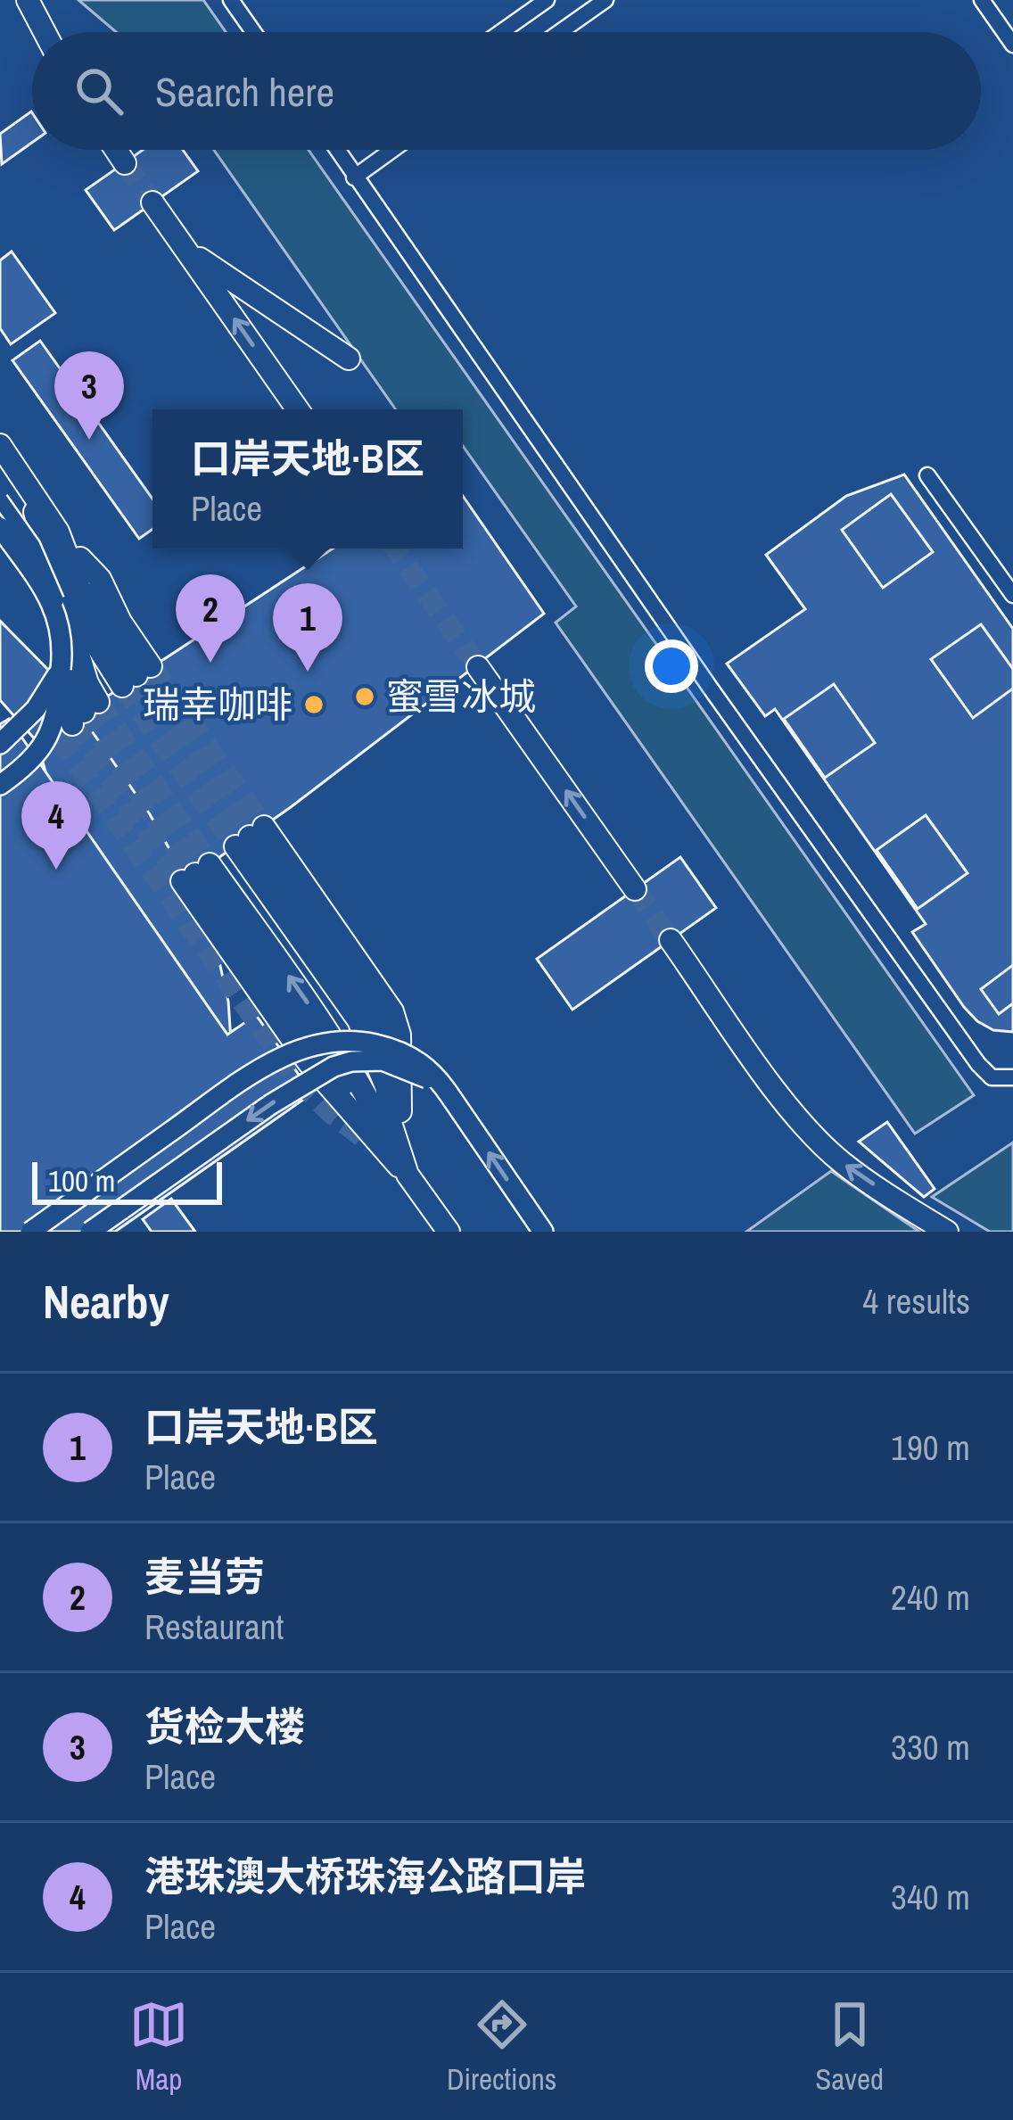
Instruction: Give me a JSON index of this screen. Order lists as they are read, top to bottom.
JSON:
{
  "places": ["蜜雪冰城", "瑞幸咖啡"],
  "scale_bar": "100 m",
  "page": {
    "search": "Search here",
    "pins": [
      "3",
      "2",
      "1",
      "4"
    ],
    "popup": ["口岸天地·B区", "Place"],
    "scale": "100 m",
    "heading": ["Nearby", "4 results"],
    "list": [
      {
        "mark": "1",
        "name": "口岸天地·B区",
        "note": "Place",
        "value": "190 m"
      },
      {
        "mark": "2",
        "name": "麦当劳",
        "note": "Restaurant",
        "value": "240 m"
      },
      {
        "mark": "3",
        "name": "货检大楼",
        "note": "Place",
        "value": "330 m"
      },
      {
        "mark": "4",
        "name": "港珠澳大桥珠海公路口岸",
        "note": "Place",
        "value": "340 m"
      }
    ],
    "nav": ["Map", "Directions", "Saved"]
  }
}
